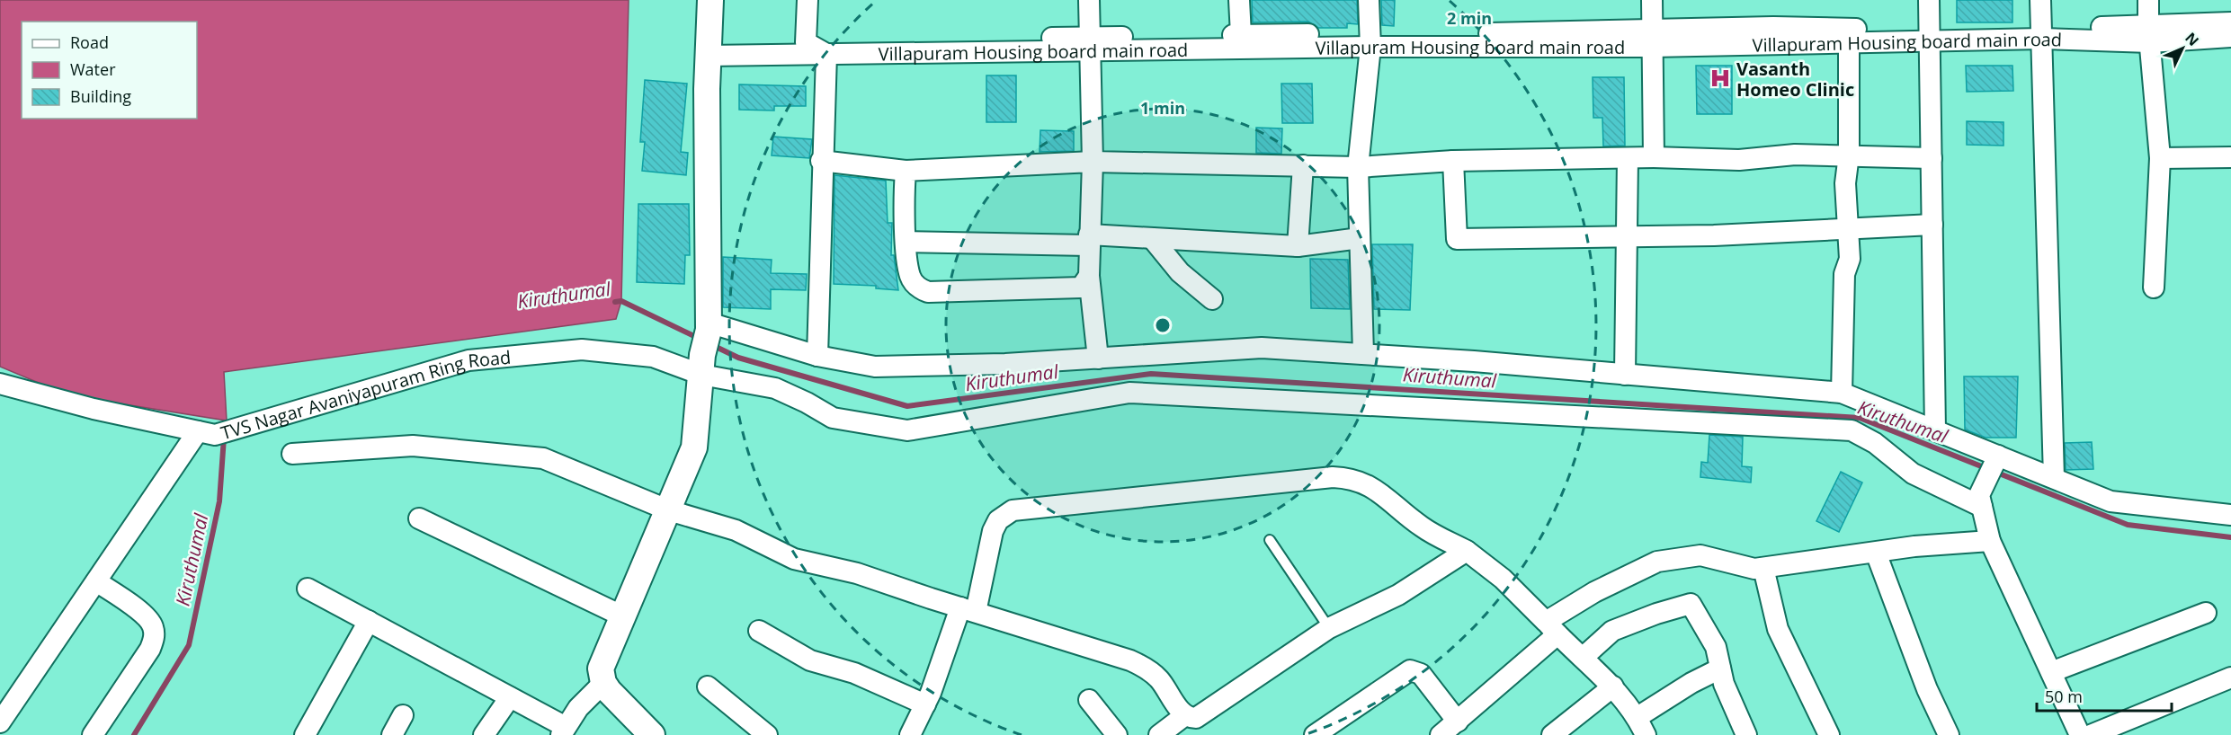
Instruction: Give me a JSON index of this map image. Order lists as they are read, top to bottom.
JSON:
{
  "streets": {
    "street": ["Villapuram Housing board main road", "TVS Nagar Avaniyapuram Ring Road"]
  },
  "water": ["Kiruthumal"],
  "places": {
    "hospital": ["Vasanth Homeo Clinic"]
  },
  "legend": ["Road", "Water", "Building"],
  "scale_bar": "50 m",
  "north": "top right",
  "rings": ["2 min", "1 min"]
}
